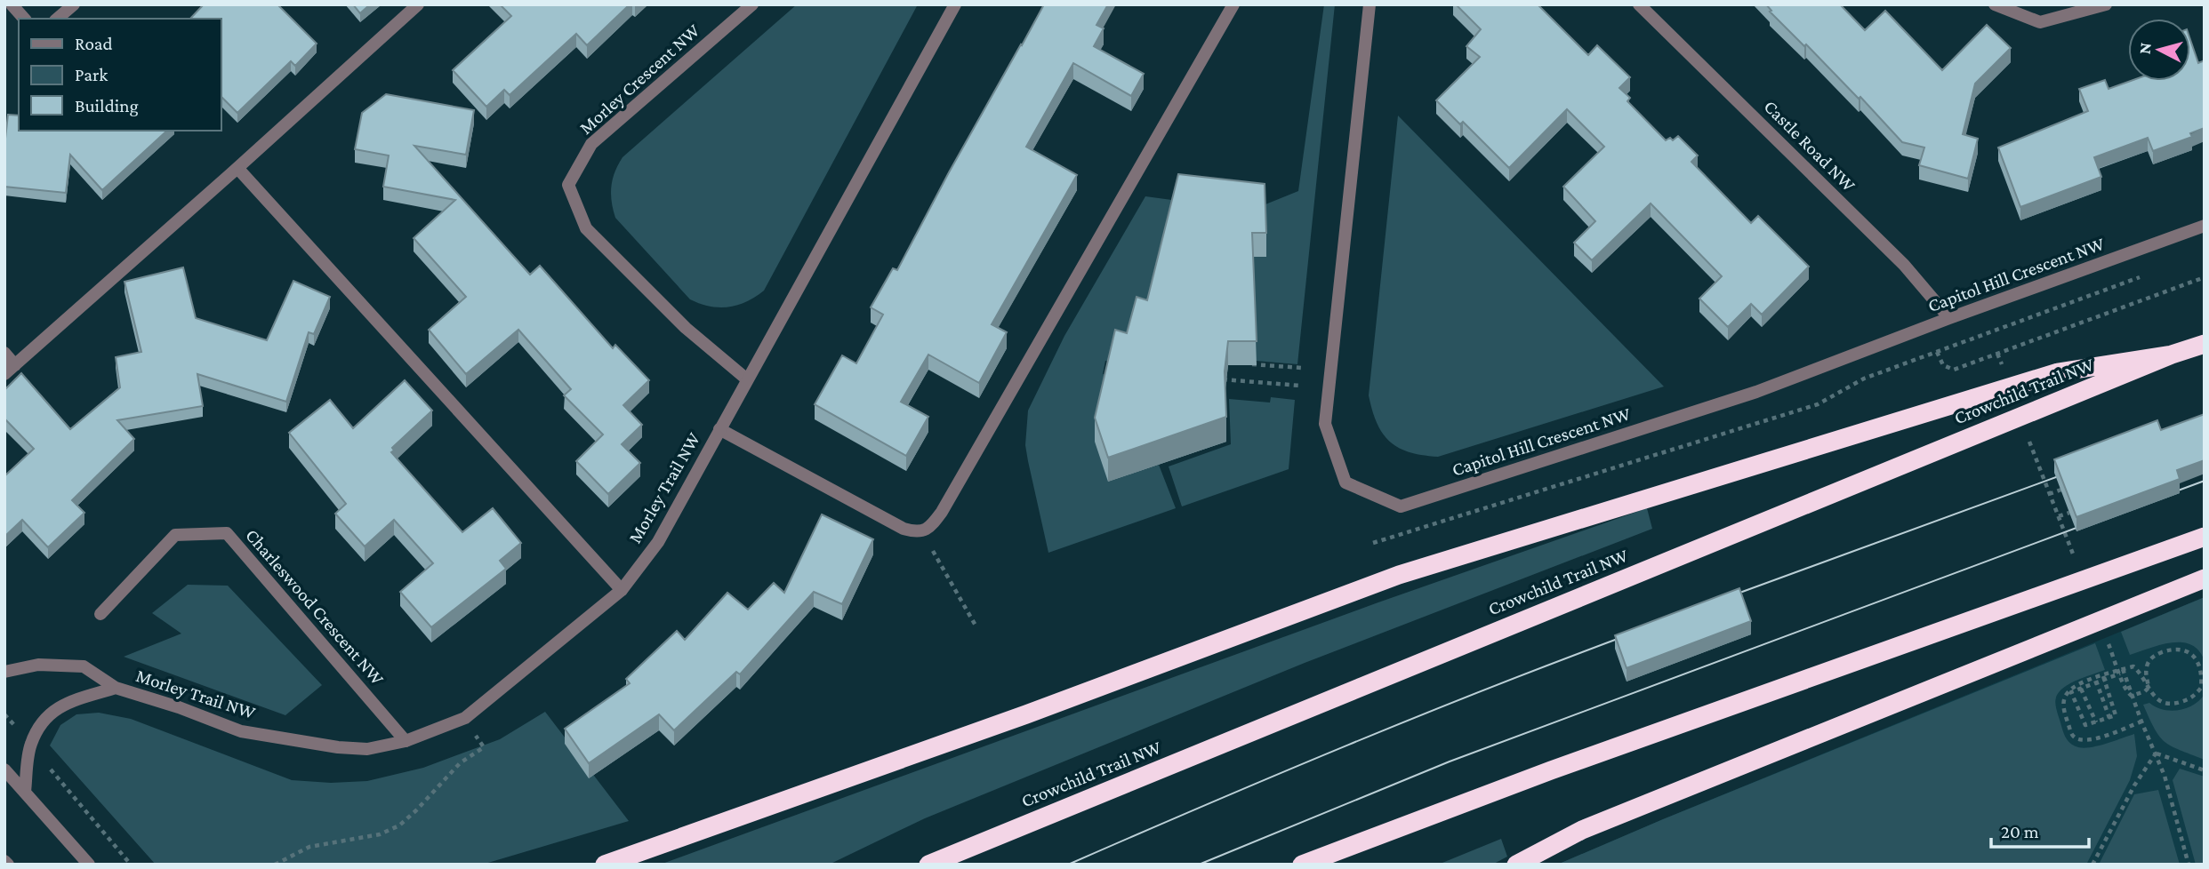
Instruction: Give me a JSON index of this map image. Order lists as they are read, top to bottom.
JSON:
{
  "streets": {
    "highway": ["Crowchild Trail NW"],
    "street": [
      "Morley Crescent NW",
      "Castle Road NW",
      "Capitol Hill Crescent NW",
      "Morley Trail NW",
      "Charleswood Crescent NW"
    ]
  },
  "crossings": [
    ["Morley Crescent NW", "Morley Trail NW"],
    ["Castle Road NW", "Capitol Hill Crescent NW"],
    ["Morley Trail NW", "Charleswood Crescent NW"]
  ],
  "legend": ["Road", "Park", "Building"],
  "scale_bar": "20 m",
  "north": "left"
}
